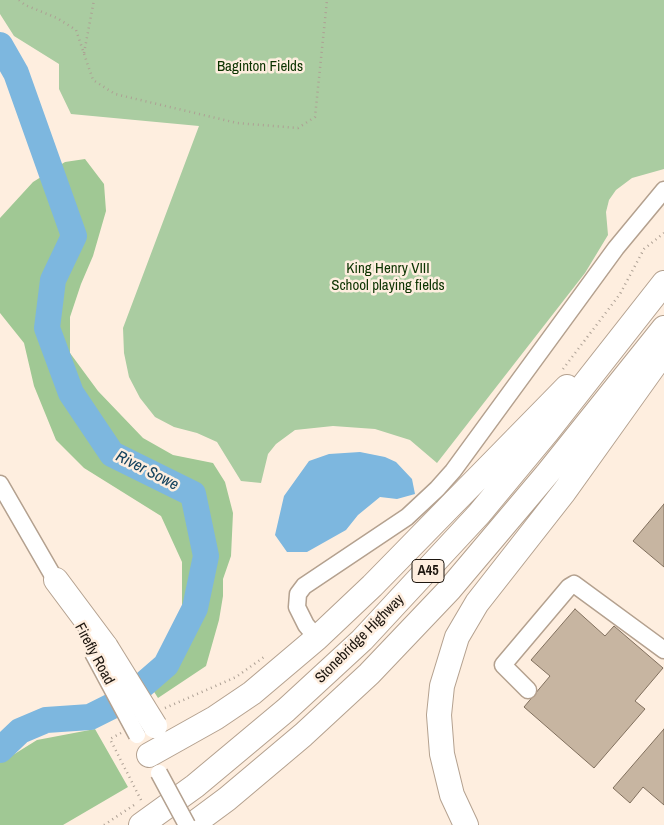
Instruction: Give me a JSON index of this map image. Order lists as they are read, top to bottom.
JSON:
{
  "streets": {
    "highway": ["A45", "Stonebridge Highway"]
  },
  "water": ["River Sowe"],
  "parks": ["Baginton Fields", "King Henry VIII School playing fields"]
}
